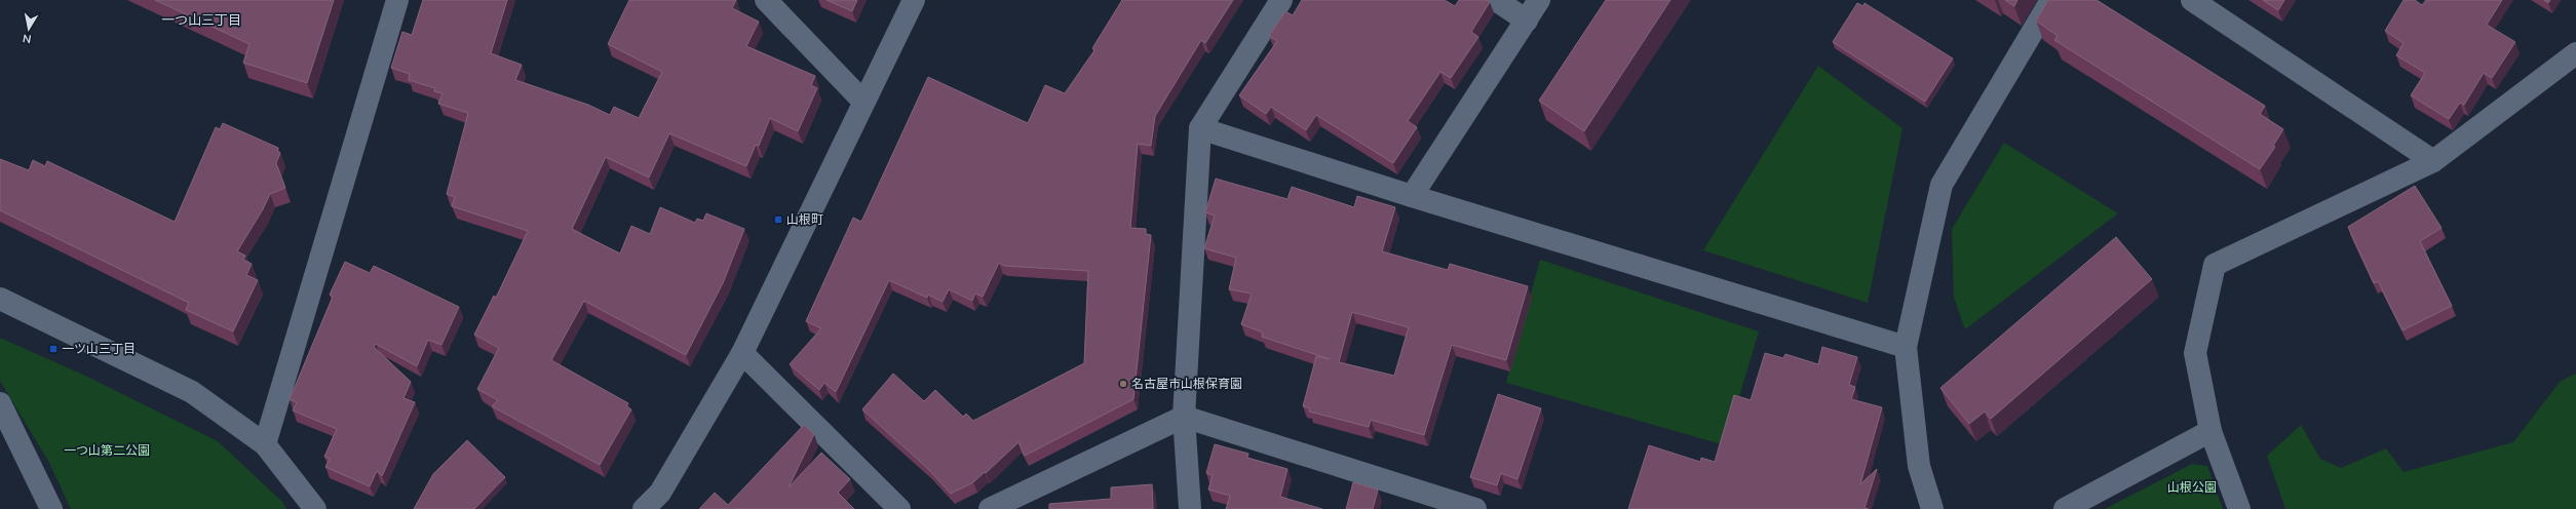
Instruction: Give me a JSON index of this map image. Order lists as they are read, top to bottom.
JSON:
{
  "districts": ["一つ山三丁目"],
  "parks": ["一つ山第二公園", "山根公園"],
  "places": {
    "transit": ["山根町", "一ツ山三丁目"],
    "other": ["名古屋市山根保育園"]
  },
  "north": "bottom"
}
